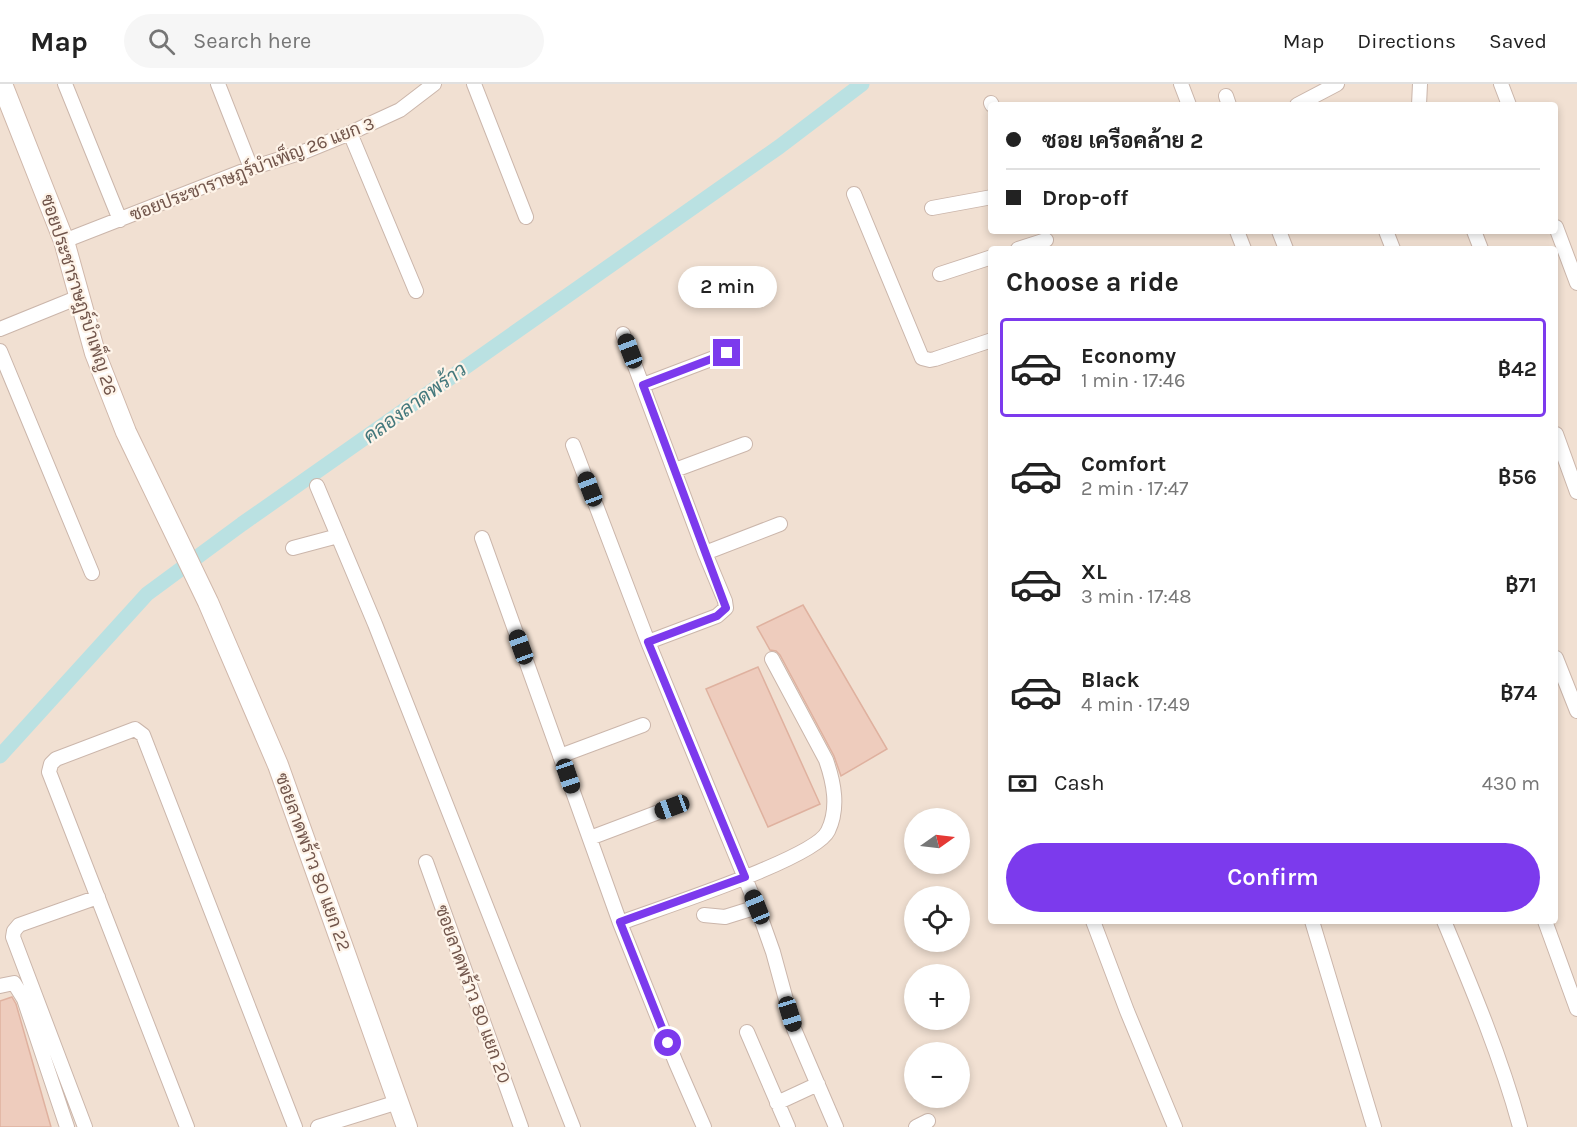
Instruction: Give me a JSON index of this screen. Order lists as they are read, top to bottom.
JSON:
{
  "streets": {
    "street": [
      "ซอยประชาราษฎร์บำเพ็ญ 26 แยก 3",
      "ซอยประชาราษฎร์บำเพ็ญ 26",
      "ซอยลาดพร้าว 80 แยก 22",
      "ซอยลาดพร้าว 80 แยก 20"
    ]
  },
  "crossings": [
    ["ซอยประชาราษฎร์บำเพ็ญ 26 แยก 3", "ซอยประชาราษฎร์บำเพ็ญ 26"],
    ["ซอยประชาราษฎร์บำเพ็ญ 26", "ซอยลาดพร้าว 80 แยก 22"]
  ],
  "water": ["คลองลาดพร้าว"],
  "north": "right",
  "page": {
    "header": "Map",
    "search": "Search here",
    "nav": ["Map", "Directions", "Saved"],
    "banner": ["ซอย เครือคล้าย 2", "Drop-off"],
    "heading": "Choose a ride",
    "bubble": "2 min",
    "list": [
      {
        "name": "Economy",
        "note": "1 min · 17:46",
        "value": "฿42"
      },
      {
        "name": "Comfort",
        "note": "2 min · 17:47",
        "value": "฿56"
      },
      {
        "name": "XL",
        "note": "3 min · 17:48",
        "value": "฿71"
      },
      {
        "name": "Black",
        "note": "4 min · 17:49",
        "value": "฿74"
      }
    ],
    "pay": ["Cash", "430 m"],
    "map_buttons": ["+", "−"],
    "buttons": "Confirm"
  }
}
